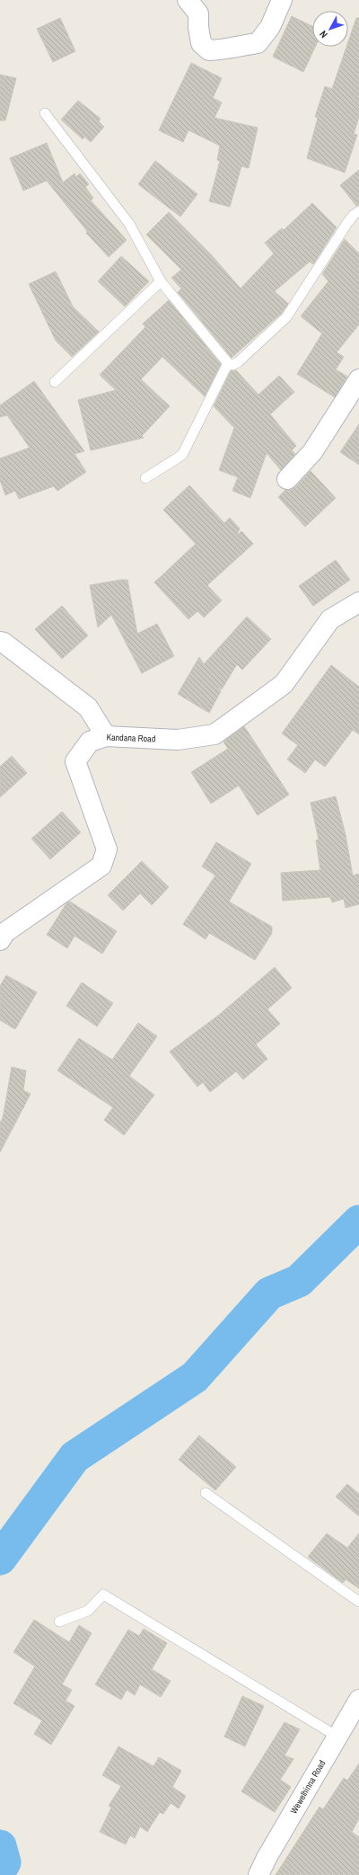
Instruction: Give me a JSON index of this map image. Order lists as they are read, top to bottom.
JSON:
{
  "streets": {
    "street": ["Kandana Road", "Wewelhinna Road"]
  },
  "north": "bottom left"
}
